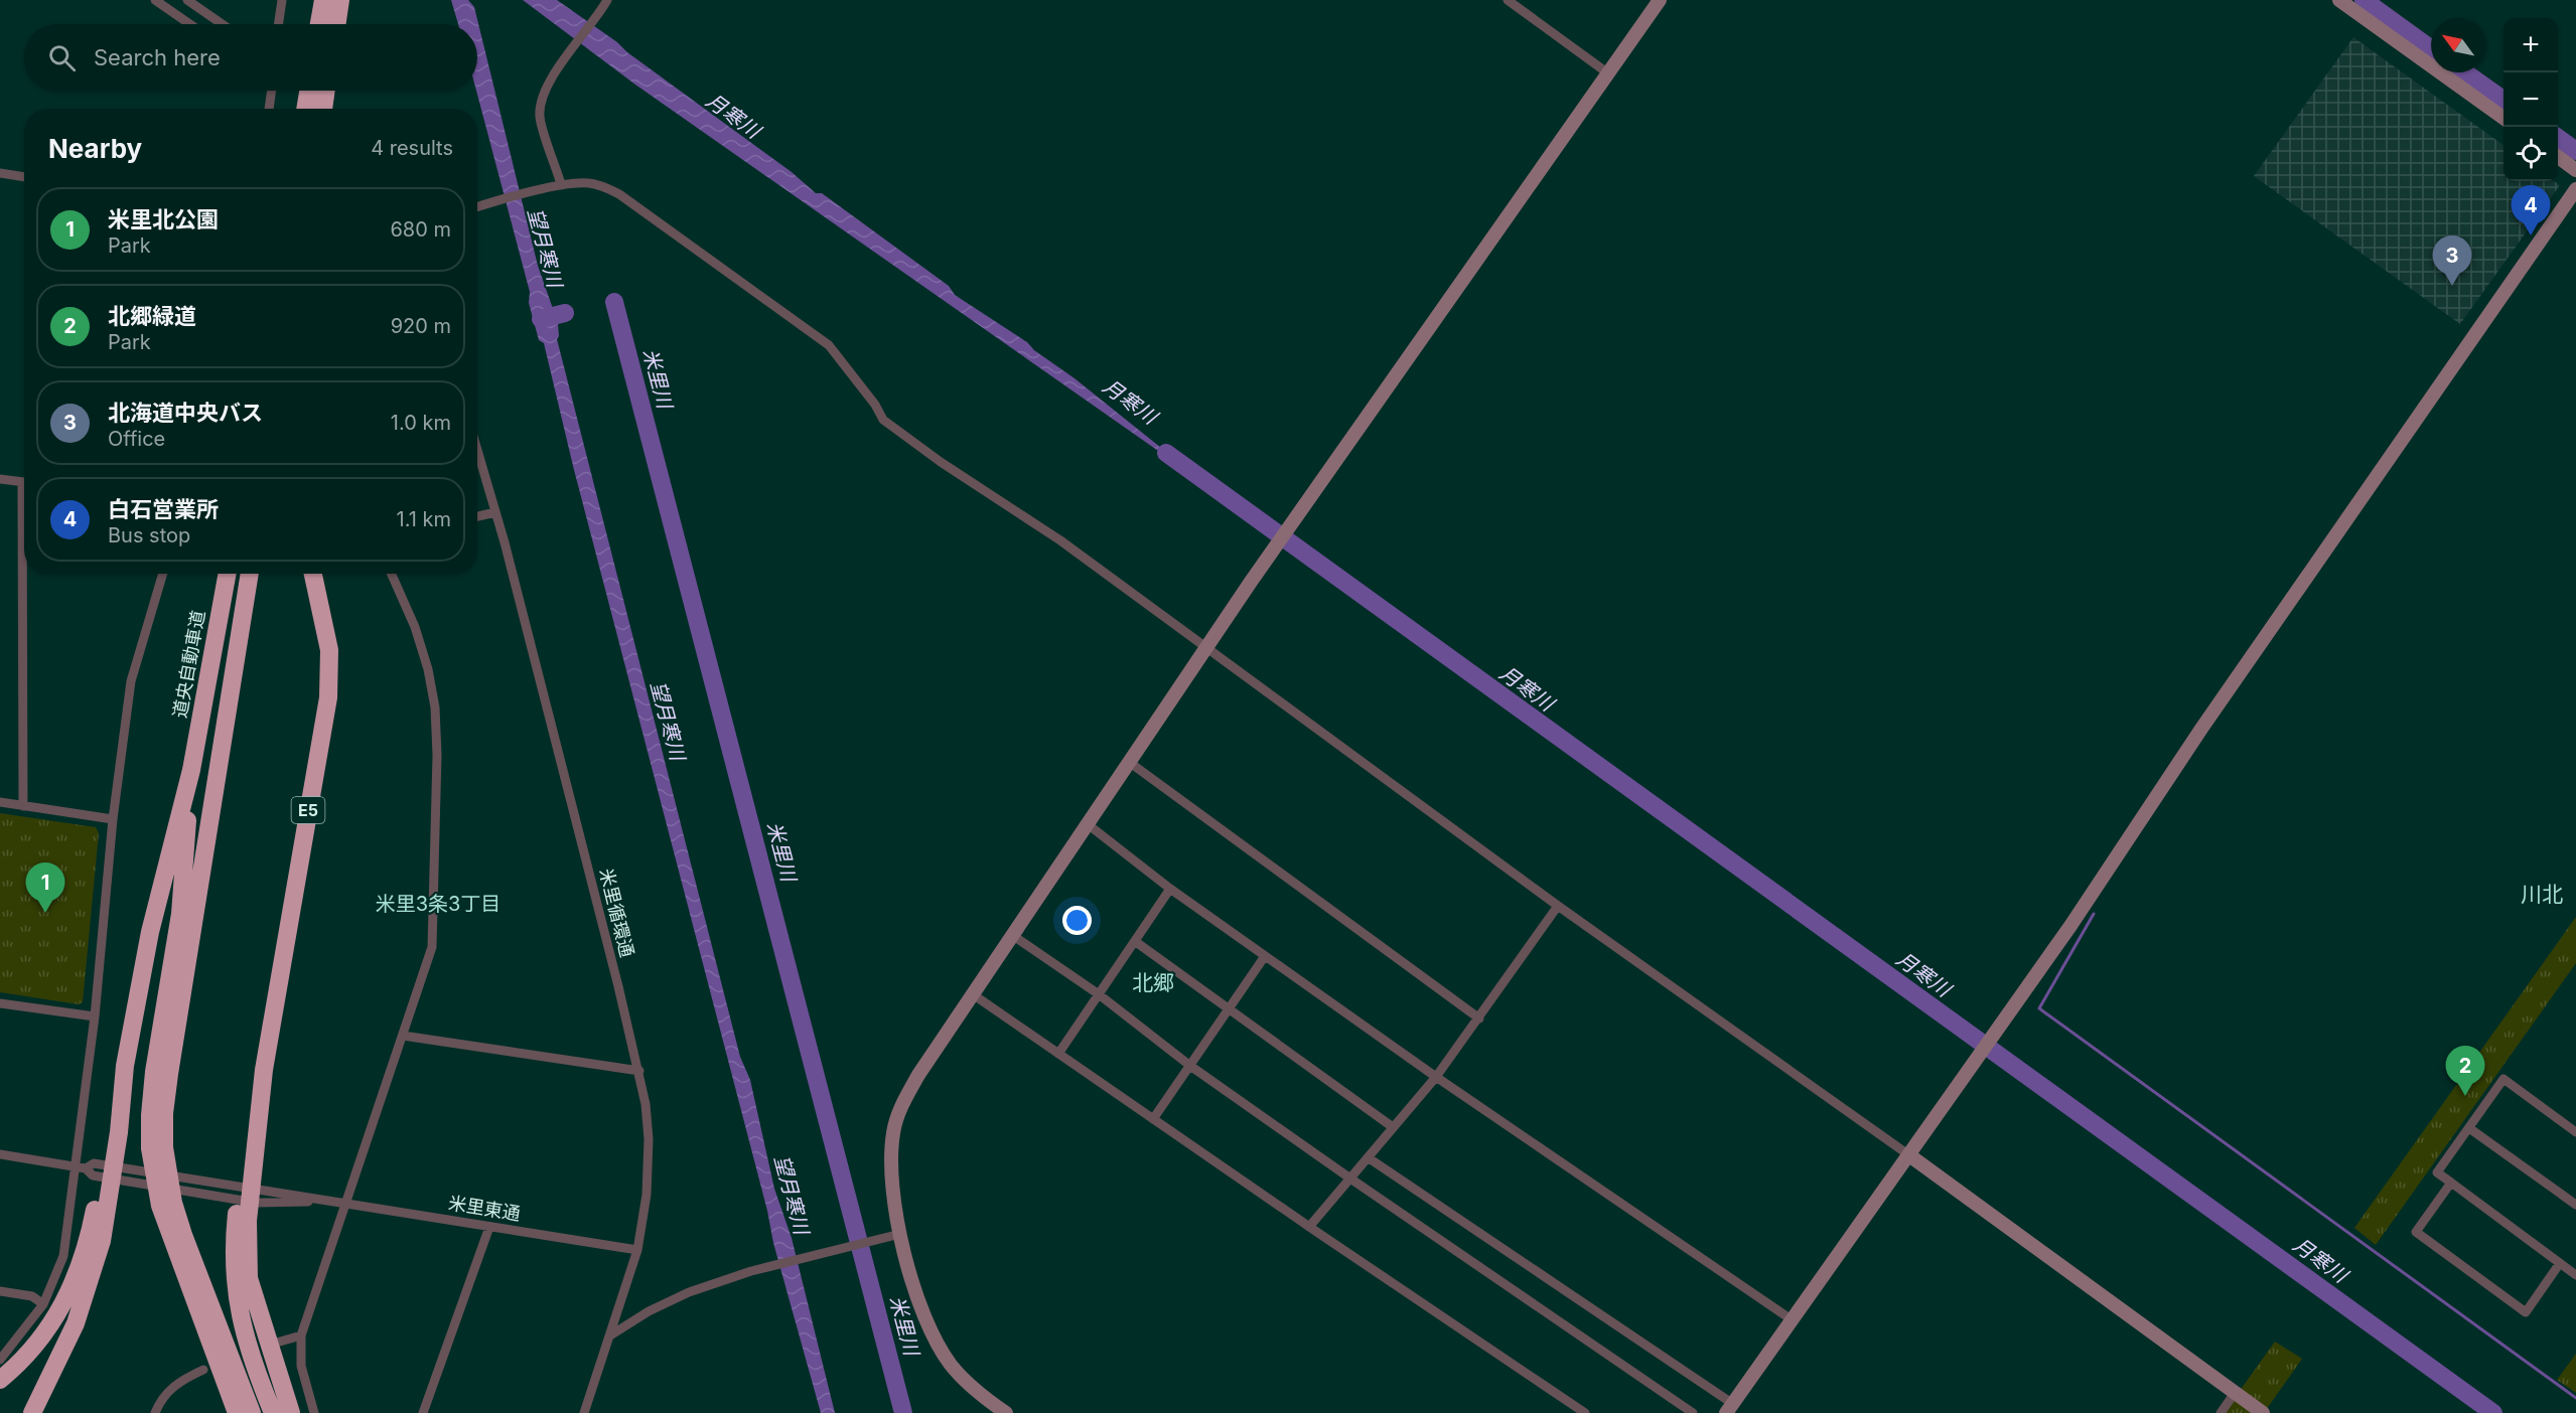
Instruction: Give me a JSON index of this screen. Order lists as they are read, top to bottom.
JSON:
{
  "streets": {
    "highway": ["道央自動車道", "E5"],
    "street": ["米里循環通", "米里東通"]
  },
  "crossings": [
    ["米里循環通", "米里東通"]
  ],
  "districts": ["川北", "米里3条3丁目", "北郷"],
  "water": ["月寒川", "望月寒川", "米里川"],
  "north": "top left",
  "page": {
    "map_buttons": ["+", "−"],
    "search": "Search here",
    "heading": ["Nearby", "4 results"],
    "pins": [
      "4",
      "3",
      "1",
      "2"
    ],
    "list": [
      {
        "mark": "1",
        "name": "米里北公園",
        "note": "Park",
        "value": "680 m"
      },
      {
        "mark": "2",
        "name": "北郷緑道",
        "note": "Park",
        "value": "920 m"
      },
      {
        "mark": "3",
        "name": "北海道中央バス",
        "note": "Office",
        "value": "1.0 km"
      },
      {
        "mark": "4",
        "name": "白石営業所",
        "note": "Bus stop",
        "value": "1.1 km"
      }
    ]
  }
}
